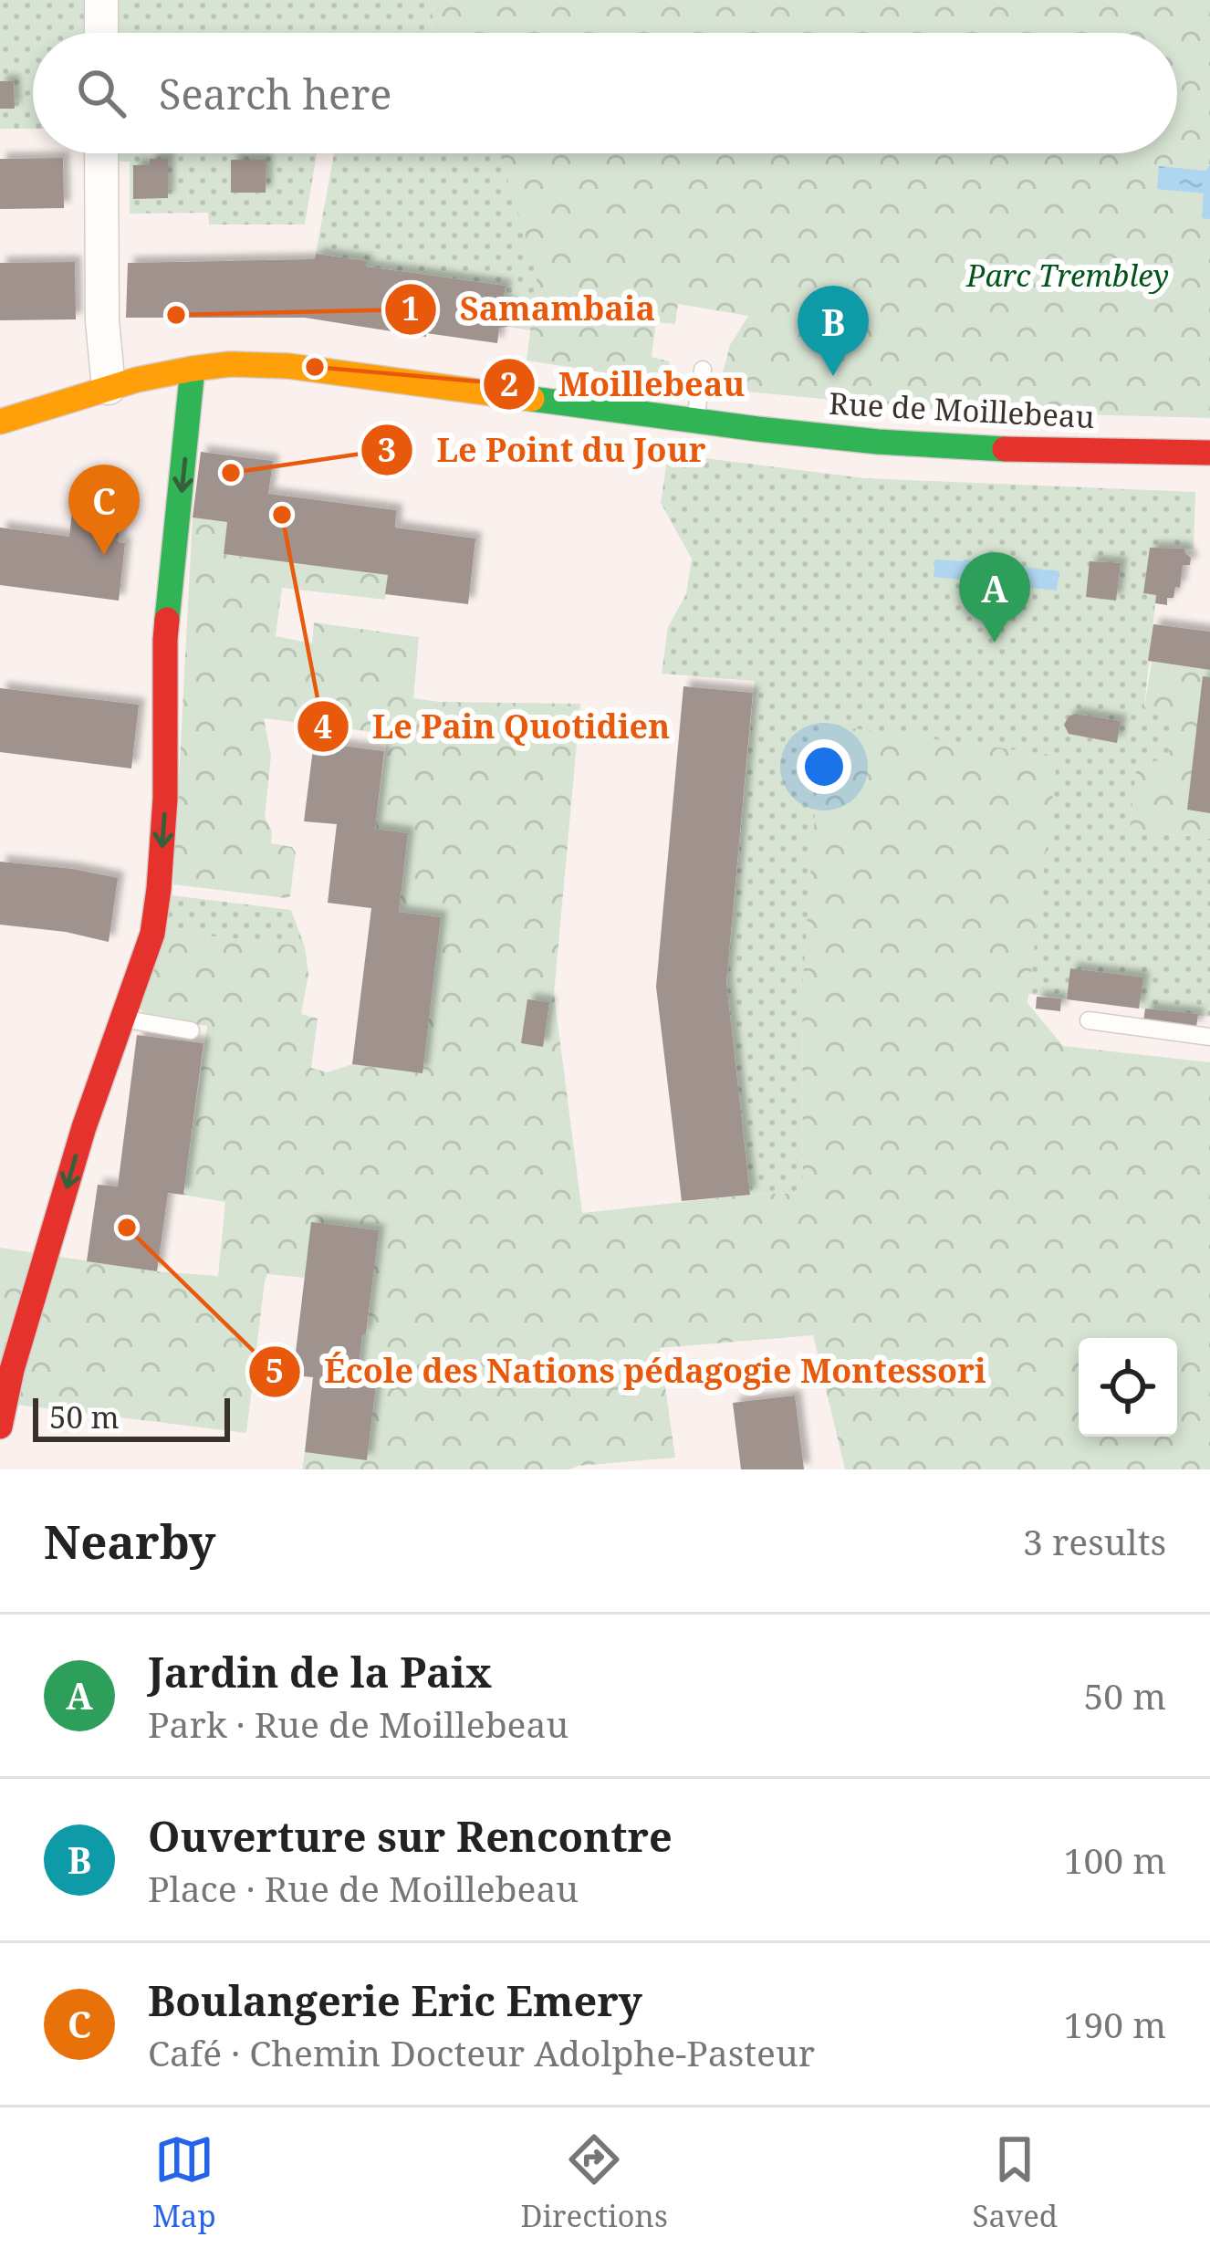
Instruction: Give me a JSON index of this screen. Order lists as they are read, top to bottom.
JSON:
{
  "streets": {
    "street": ["Rue de Moillebeau"]
  },
  "parks": ["Parc Trembley"],
  "places": [
    "Samambaia",
    "Moillebeau",
    "Le Point du Jour",
    "Le Pain Quotidien",
    "École des Nations pédagogie Montessori"
  ],
  "scale_bar": "50 m",
  "page": {
    "search": "Search here",
    "pins": ["B", "C", "A"],
    "scale": "50 m",
    "heading": ["Nearby", "3 results"],
    "list": [
      {
        "mark": "A",
        "name": "Jardin de la Paix",
        "note": "Park · Rue de Moillebeau",
        "value": "50 m"
      },
      {
        "mark": "B",
        "name": "Ouverture sur Rencontre",
        "note": "Place · Rue de Moillebeau",
        "value": "100 m"
      },
      {
        "mark": "C",
        "name": "Boulangerie Eric Emery",
        "note": "Café · Chemin Docteur Adolphe-Pasteur",
        "value": "190 m"
      }
    ],
    "nav": ["Map", "Directions", "Saved"]
  }
}
